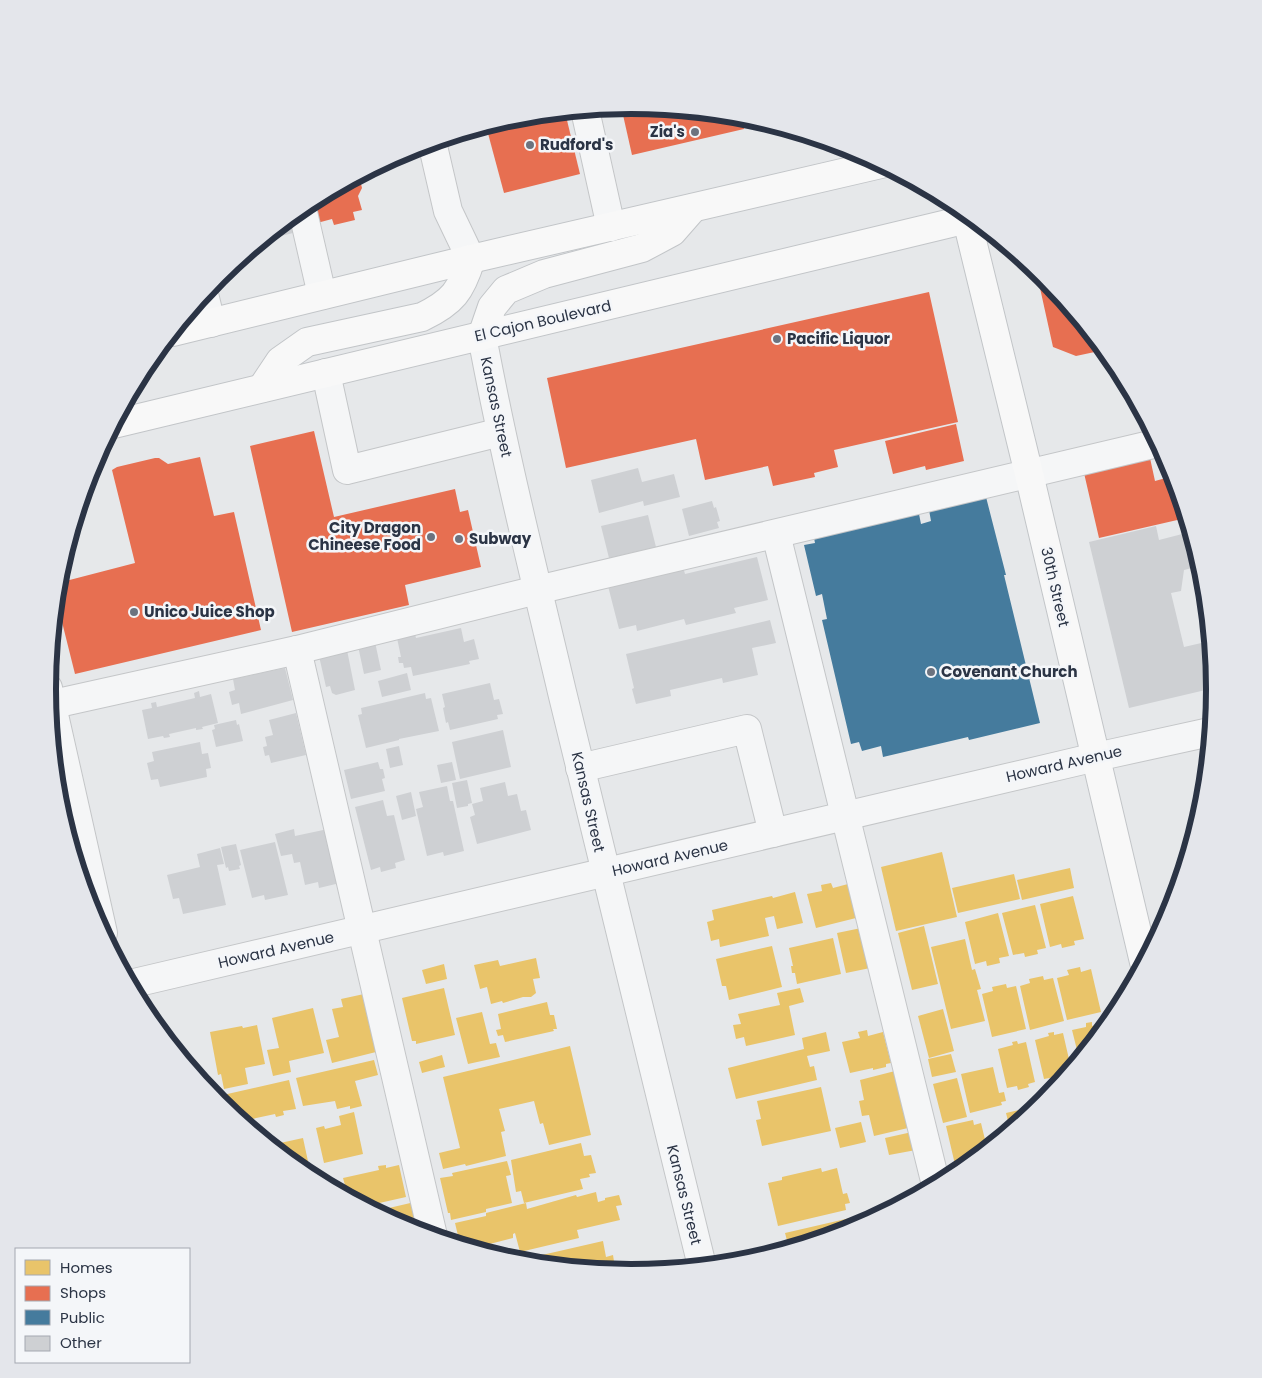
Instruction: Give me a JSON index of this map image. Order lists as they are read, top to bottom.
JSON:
{
  "streets": {
    "main road": ["El Cajon Boulevard", "30th Street"],
    "street": ["Kansas Street", "Howard Avenue"]
  },
  "crossings": [
    ["El Cajon Boulevard", "Kansas Street"],
    ["Kansas Street", "Howard Avenue"],
    ["30th Street", "Howard Avenue"]
  ],
  "places": [
    "Zia's",
    "Rudford's",
    "Pacific Liquor",
    "City Dragon Chineese Food",
    "Subway",
    "Unico Juice Shop",
    "Covenant Church"
  ],
  "legend": [
    "Homes",
    "Shops",
    "Public",
    "Other"
  ]
}
